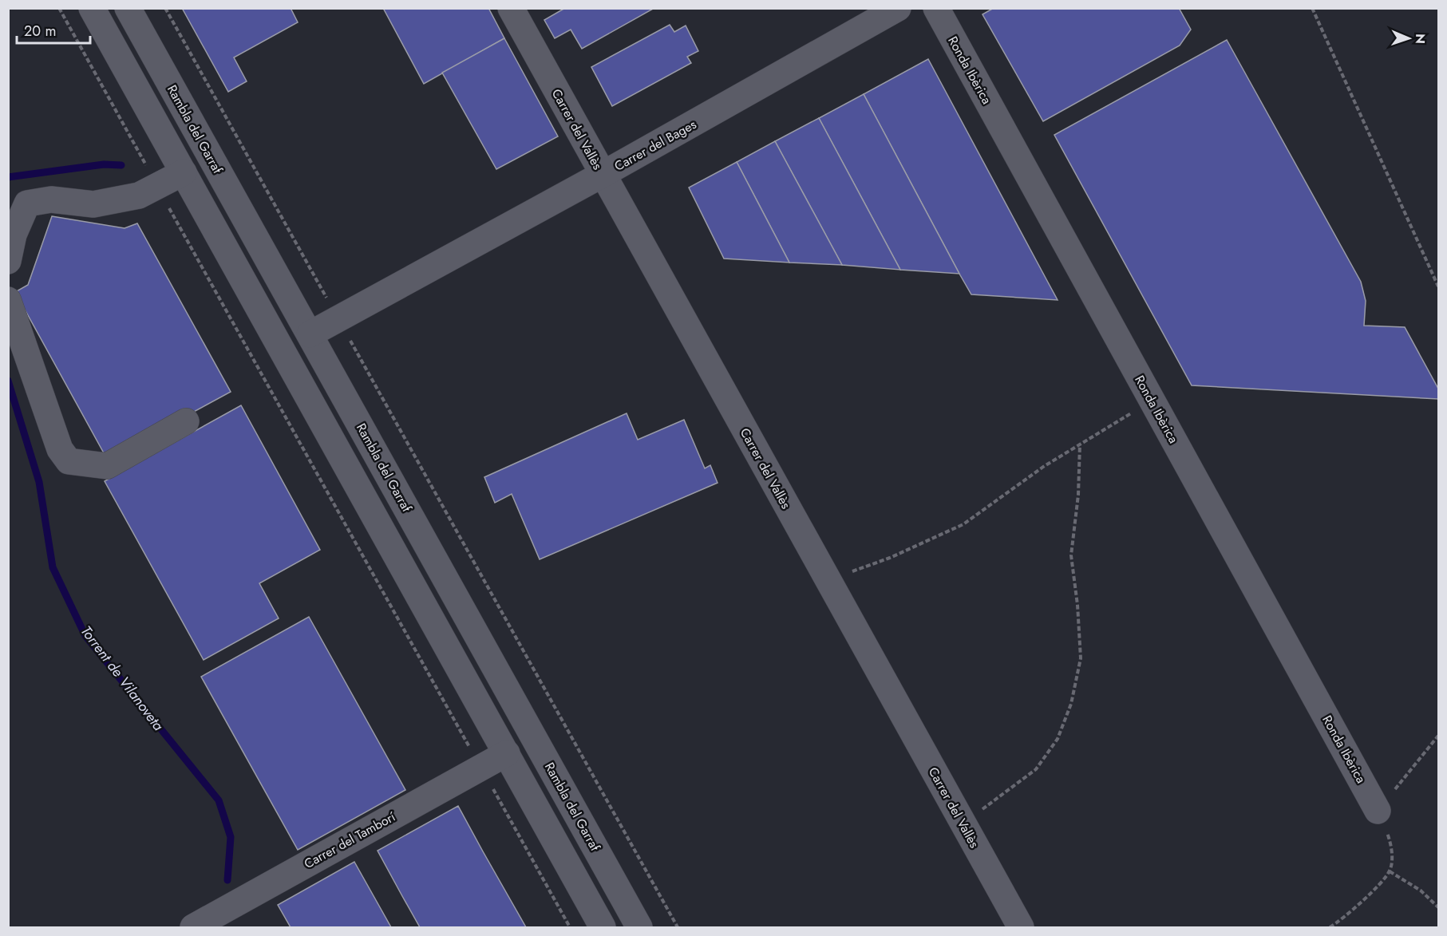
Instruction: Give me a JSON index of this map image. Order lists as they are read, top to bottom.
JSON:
{
  "streets": {
    "street": [
      "Ronda Ibèrica",
      "Rambla del Garraf",
      "Carrer del Vallès",
      "Carrer del Bages",
      "Carrer del Tamborí"
    ]
  },
  "crossings": [
    ["Rambla del Garraf", "Carrer del Bages"],
    ["Carrer del Vallès", "Carrer del Bages"]
  ],
  "water": ["Torrent de Vilanoveta"],
  "scale_bar": "20 m",
  "north": "right"
}
